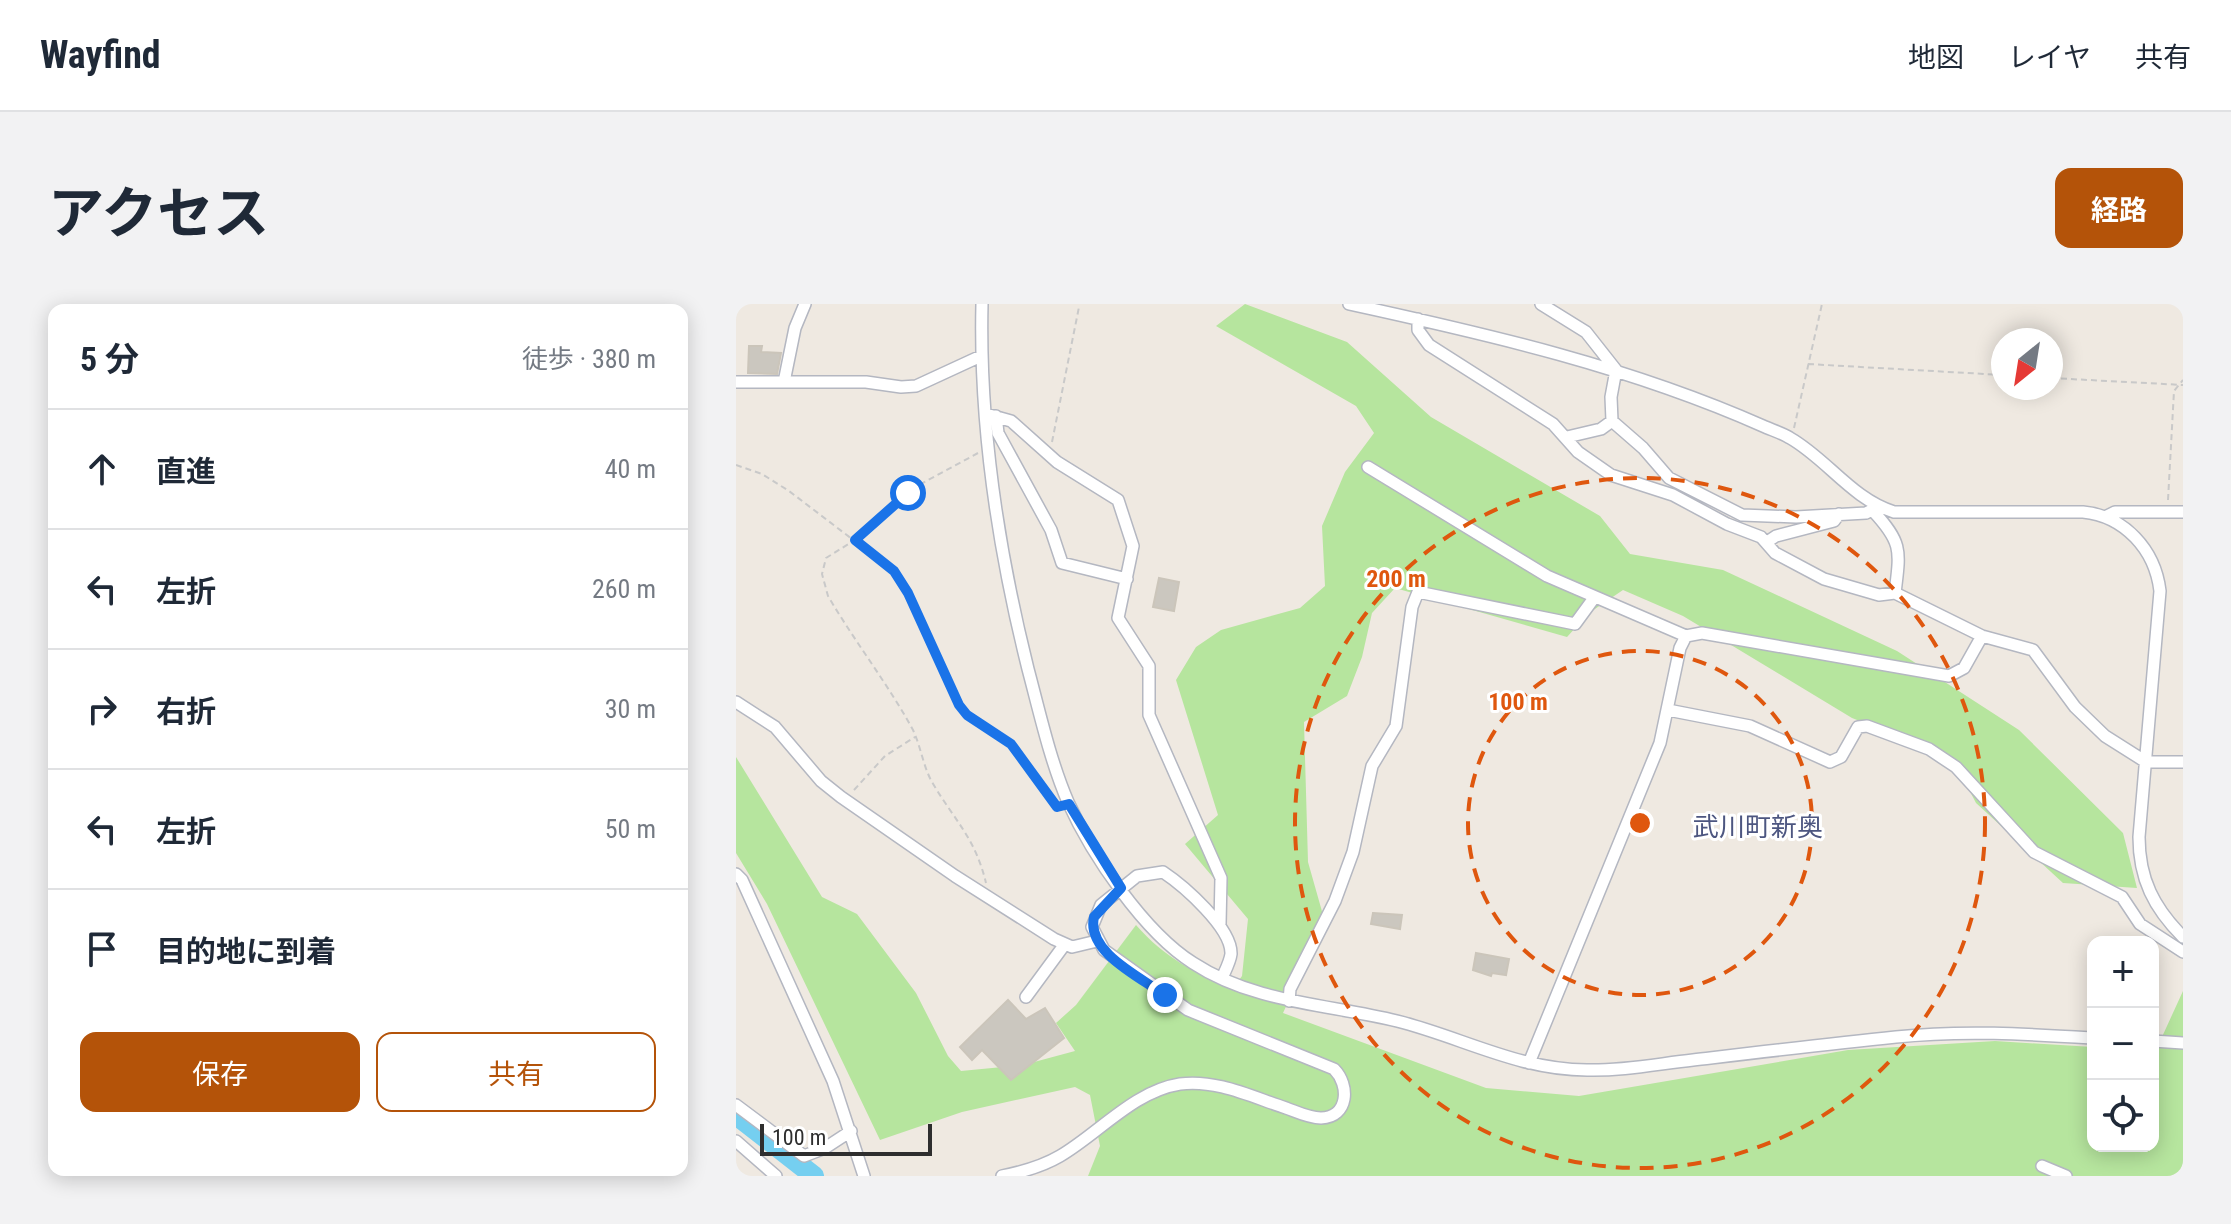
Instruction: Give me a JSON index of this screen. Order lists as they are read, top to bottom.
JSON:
{
  "districts": ["武川町新奥"],
  "scale_bar": "100 m",
  "north": "bottom left",
  "page": {
    "header": "Wayfind",
    "nav": ["地図", "レイヤ", "共有"],
    "title": "アクセス",
    "buttons": [
      "経路",
      ["保存", "共有"]
    ],
    "heading": ["5 分", "徒歩 · 380 m"],
    "list": [
      ["直進", "40 m"],
      ["左折", "260 m"],
      ["右折", "30 m"],
      ["左折", "50 m"],
      "目的地に到着"
    ],
    "map_buttons": ["+", "−"],
    "scale": "100 m"
  },
  "rings": ["200 m", "100 m"]
}
